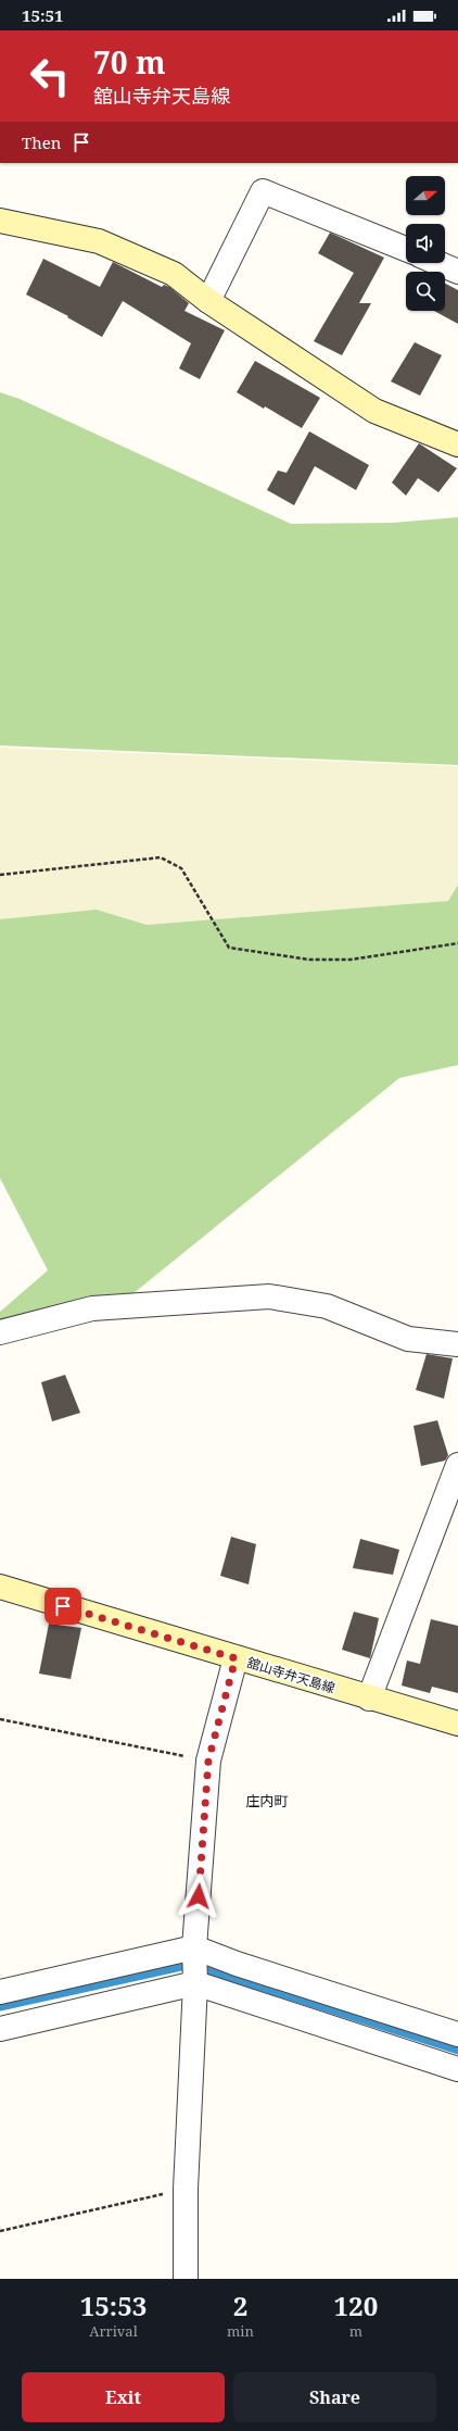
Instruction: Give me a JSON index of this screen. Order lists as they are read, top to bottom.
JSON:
{
  "streets": {
    "street": ["舘山寺弁天島線"]
  },
  "districts": ["庄内町"],
  "north": "right",
  "page": {
    "status": "15:51",
    "turn": ["70 m", "舘山寺弁天島線"],
    "then": "Then",
    "eta": [
      "15:53",
      "Arrival",
      "2",
      "min",
      "120",
      "m"
    ],
    "buttons": ["Exit", "Share"]
  }
}
